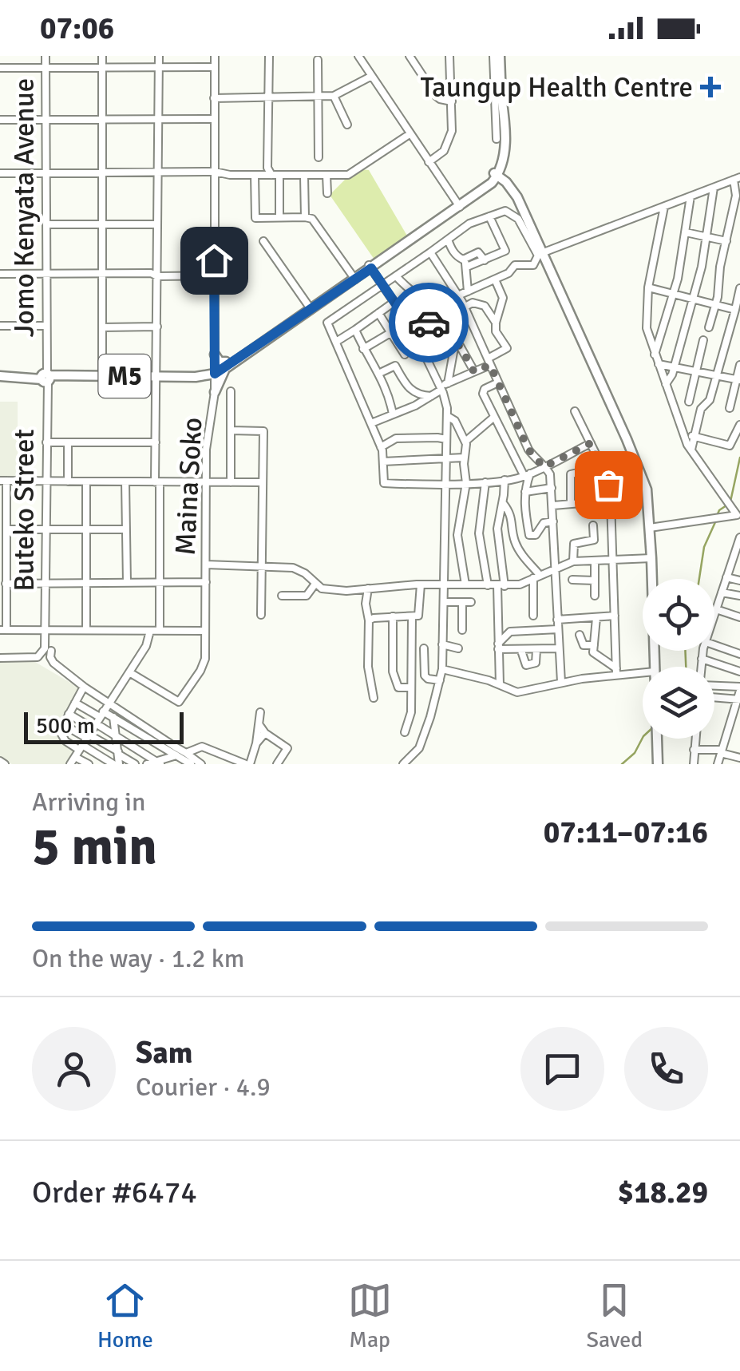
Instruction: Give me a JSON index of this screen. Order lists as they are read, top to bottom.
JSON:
{
  "streets": {
    "main road": ["M5"],
    "street": ["Jomo Kenyata Avenue", "Maina Soko", "Buteko Street"]
  },
  "crossings": [
    ["Jomo Kenyata Avenue", "M5"],
    ["Jomo Kenyata Avenue", "Buteko Street"],
    ["M5", "Maina Soko"],
    ["M5", "Buteko Street"]
  ],
  "places": {
    "health": ["Taungup Health Centre"]
  },
  "scale_bar": "500 m",
  "page": {
    "status": "07:06",
    "scale": "500 m",
    "heading": ["5 min", "Arriving in", "07:11–07:16"],
    "panel": [
      "Sam",
      "Courier · 4.9",
      "Order #6474",
      "$18.29"
    ],
    "bar": "On the way · 1.2 km",
    "tabs": ["Home", "Map", "Saved"]
  }
}
